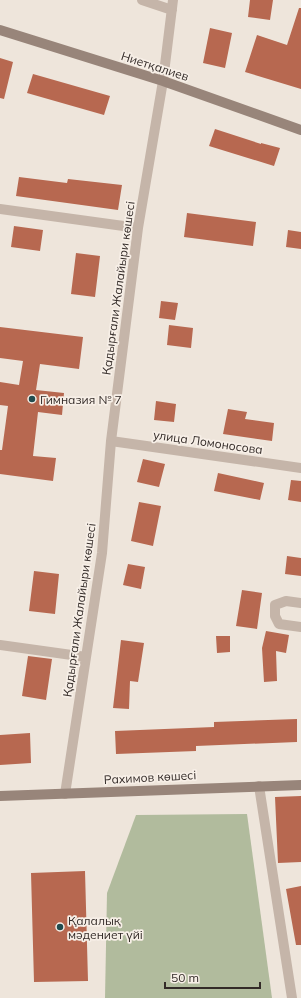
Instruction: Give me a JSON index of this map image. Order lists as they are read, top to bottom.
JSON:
{
  "streets": {
    "street": [
      "Ниетқалиев",
      "Қадырғали Жалайыри көшесі",
      "улица Ломоносова",
      "Рахимов көшесі"
    ]
  },
  "crossings": [
    ["Ниетқалиев", "Қадырғали Жалайыри көшесі"],
    ["Қадырғали Жалайыри көшесі", "улица Ломоносова"],
    ["Қадырғали Жалайыри көшесі", "Рахимов көшесі"]
  ],
  "places": ["Гимназия № 7", "Қалалық мәдениет үйі"],
  "scale_bar": "50 m"
}
